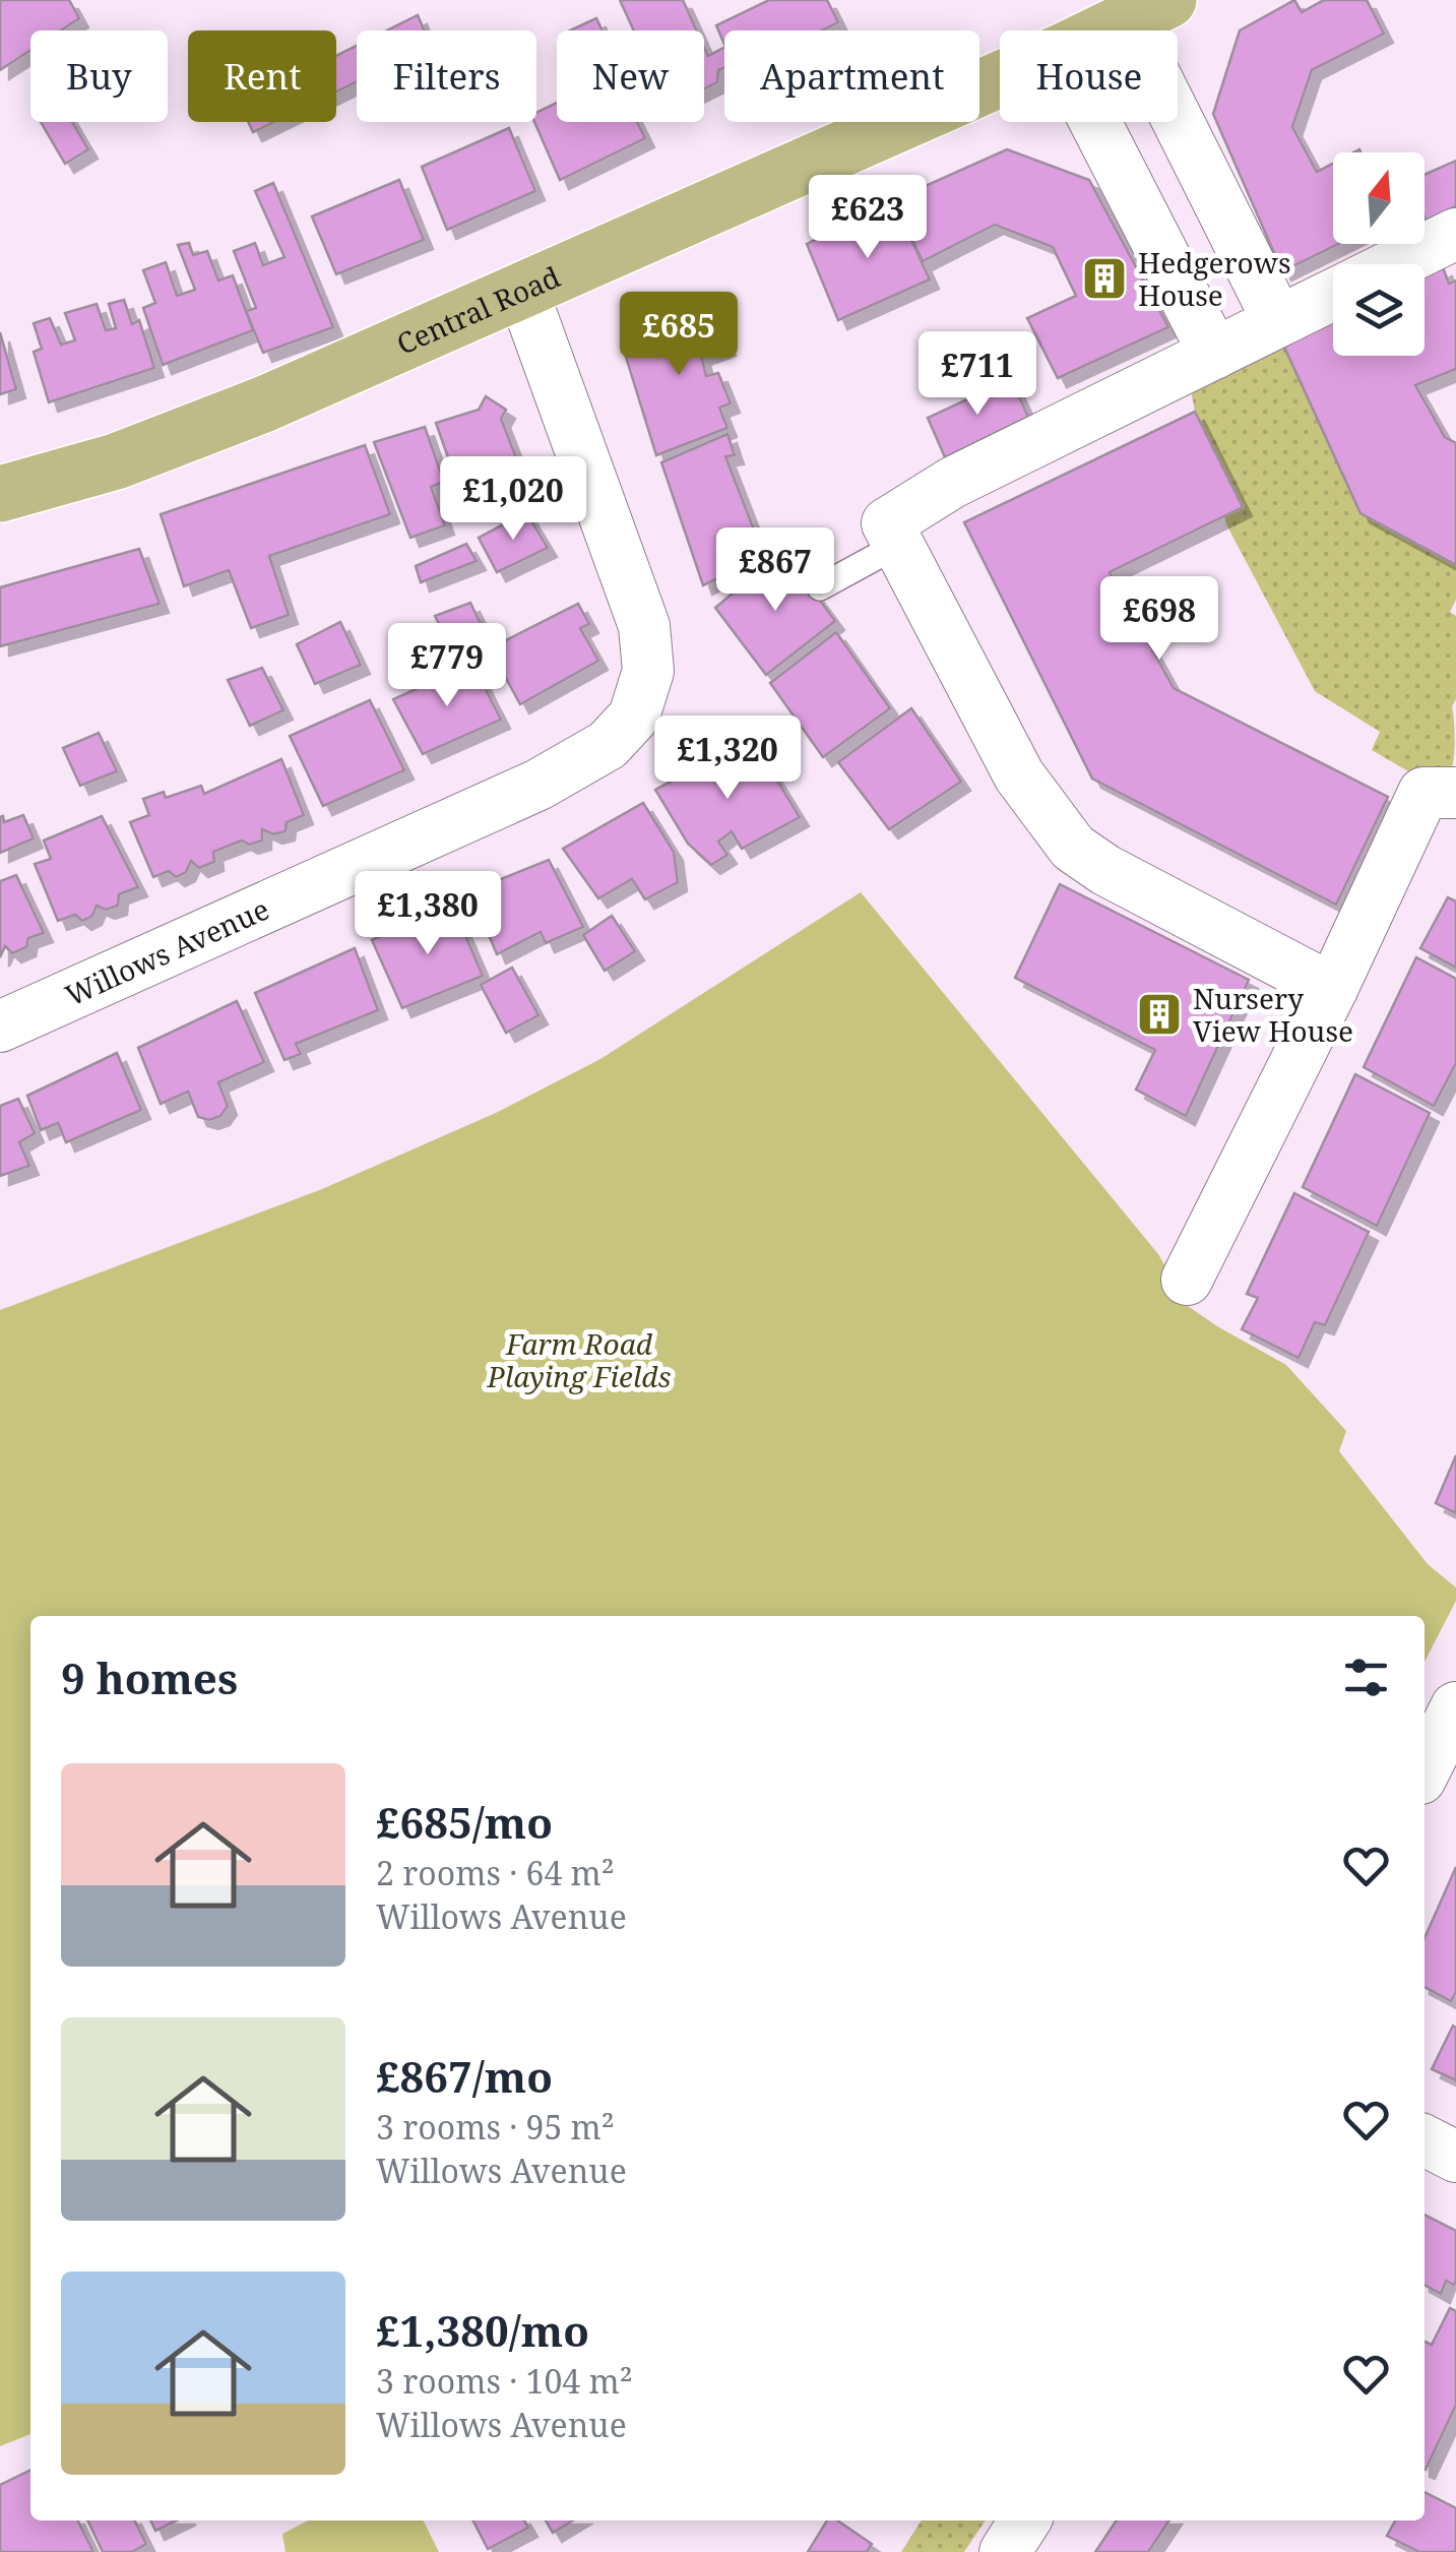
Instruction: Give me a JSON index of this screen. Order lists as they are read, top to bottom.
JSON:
{
  "streets": {
    "main road": ["Central Road"],
    "street": ["Willows Avenue"]
  },
  "crossings": [
    ["Central Road", "Willows Avenue"]
  ],
  "parks": ["Farm Road Playing Fields"],
  "places": {
    "building": ["Hedgerows House", "Nursery View House"]
  },
  "north": "top",
  "page": {
    "chip": [
      "Buy",
      "Rent",
      "Filters",
      "New",
      "Apartment",
      "House"
    ],
    "price": [
      "£623",
      "£685",
      "£711",
      "£1,020",
      "£867",
      "£698",
      "£779",
      "£1,320",
      "£1,380"
    ],
    "heading": "9 homes",
    "list": [
      {
        "name": "£685/mo",
        "note": "2 rooms · 64 m² · Willows Avenue"
      },
      {
        "name": "£867/mo",
        "note": "3 rooms · 95 m² · Willows Avenue"
      },
      {
        "name": "£1,380/mo",
        "note": "3 rooms · 104 m² · Willows Avenue"
      }
    ]
  }
}
